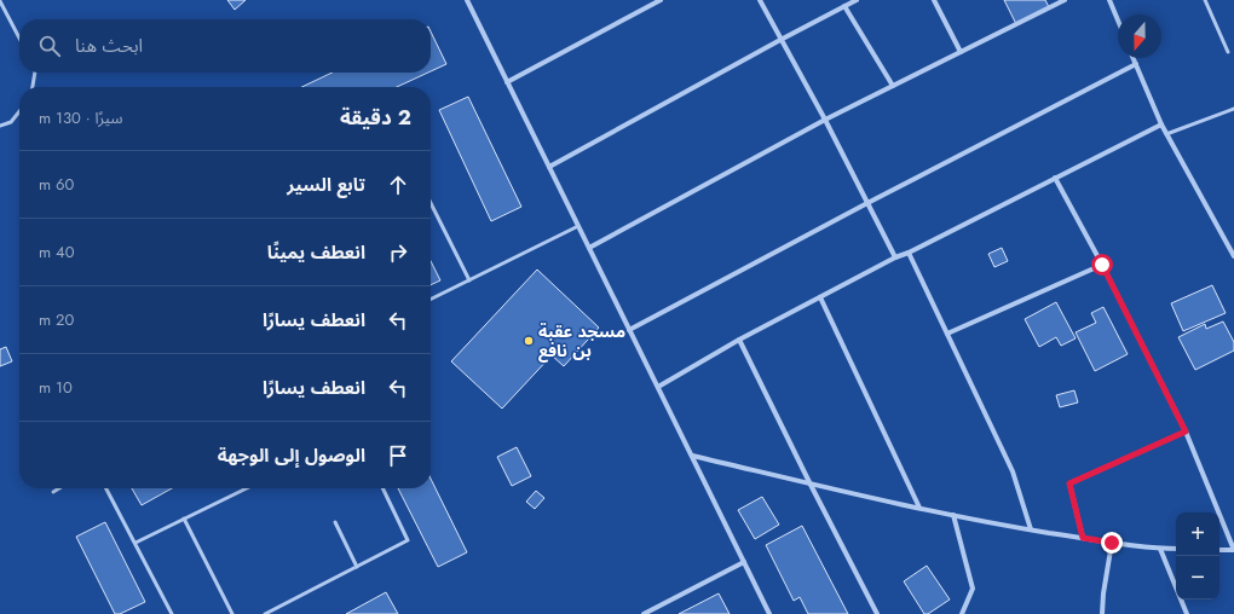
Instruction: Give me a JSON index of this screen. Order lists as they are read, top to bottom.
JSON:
{
  "places": ["مسجد عقبة بن نافع"],
  "north": "bottom",
  "page": {
    "search": "ابحث هنا",
    "heading": ["2 دقيقة", "سيرًا · 130 m"],
    "list": [
      ["تابع السير", "60 m"],
      ["انعطف يمينًا", "40 m"],
      ["انعطف يسارًا", "20 m"],
      ["انعطف يسارًا", "10 m"],
      "الوصول إلى الوجهة"
    ],
    "map_buttons": ["+", "−"]
  }
}
